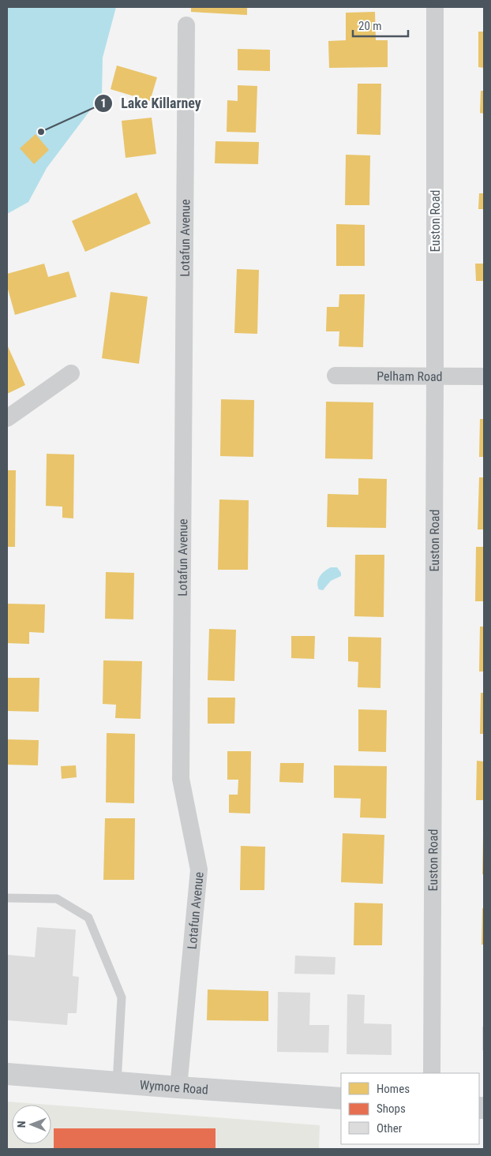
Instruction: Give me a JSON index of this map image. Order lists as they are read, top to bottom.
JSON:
{
  "streets": {
    "main road": ["Wymore Road"],
    "street": ["Euston Road", "Lotafun Avenue", "Pelham Road"]
  },
  "crossings": [
    ["Euston Road", "Pelham Road"],
    ["Lotafun Avenue", "Wymore Road"]
  ],
  "places": ["Lake Killarney"],
  "legend": ["Homes", "Shops", "Other"],
  "scale_bar": "20 m",
  "north": "left"
}
